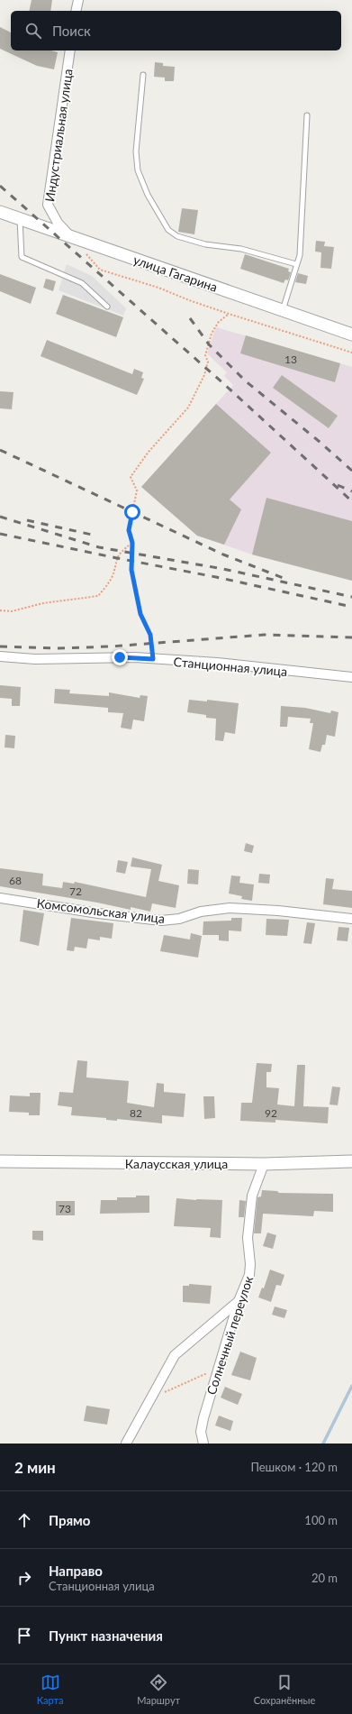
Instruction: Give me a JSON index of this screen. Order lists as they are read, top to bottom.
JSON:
{
  "streets": {
    "street": [
      "Индустриальная улица",
      "улица Гагарина",
      "Станционная улица",
      "Комсомольская улица",
      "Калаусская улица",
      "Солнечный переулок"
    ]
  },
  "crossings": [
    ["Индустриальная улица", "улица Гагарина"],
    ["Калаусская улица", "Солнечный переулок"]
  ],
  "house_numbers": [
    "13",
    "68",
    "72",
    "82",
    "92",
    "73"
  ],
  "page": {
    "search": "Поиск",
    "heading": ["2 мин", "Пешком · 120 m"],
    "list": [
      ["Прямо", "100 m"],
      ["Направо", "Станционная улица", "20 m"],
      "Пункт назначения"
    ],
    "nav": ["Карта", "Маршрут", "Сохранённые"]
  }
}
